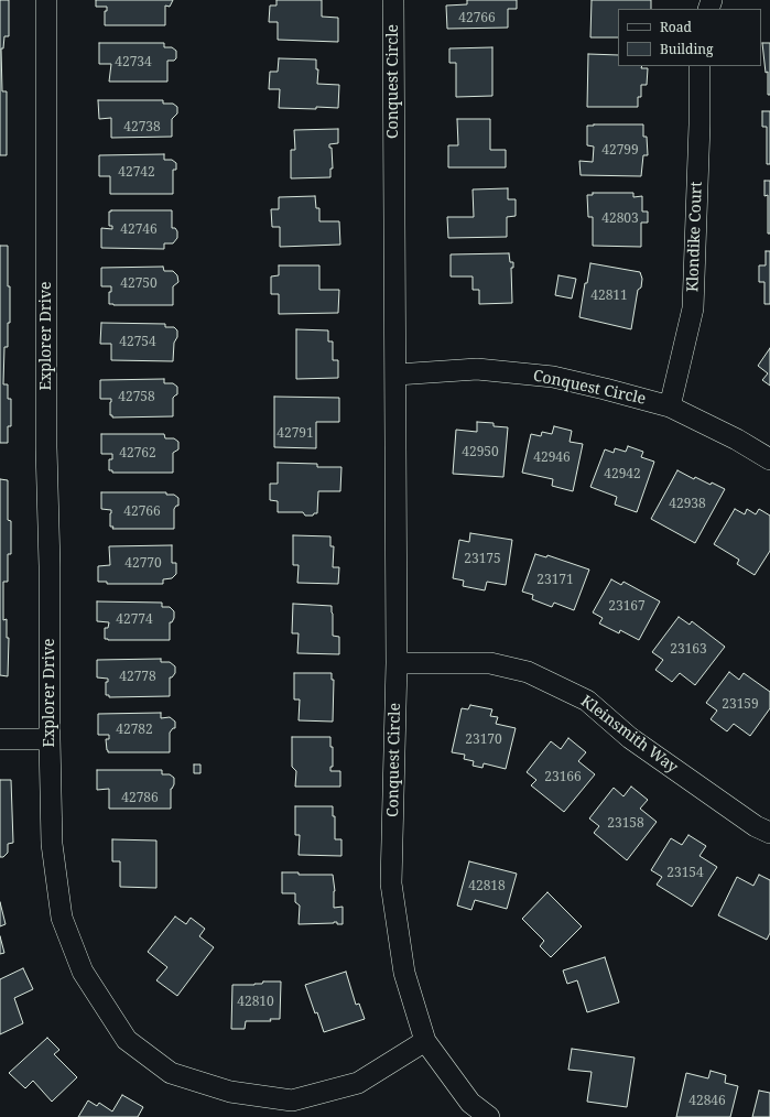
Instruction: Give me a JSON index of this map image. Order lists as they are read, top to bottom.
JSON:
{
  "streets": {
    "street": [
      "Conquest Circle",
      "Klondike Court",
      "Explorer Drive",
      "Kleinsmith Way"
    ]
  },
  "crossings": [
    ["Conquest Circle", "Klondike Court"],
    ["Conquest Circle", "Explorer Drive"],
    ["Conquest Circle", "Kleinsmith Way"]
  ],
  "house_numbers": [
    "42766",
    "42734",
    "42738",
    "42799",
    "42742",
    "42803",
    "42746",
    "42750",
    "42811",
    "42754",
    "42758",
    "42791",
    "42950",
    "42762",
    "42946",
    "42942",
    "42938",
    "42766",
    "23175",
    "42770",
    "23171",
    "23167",
    "42774",
    "23163",
    "42778",
    "23159",
    "42782",
    "23170",
    "23166",
    "42786",
    "23158",
    "23154",
    "42818",
    "42810",
    "42846"
  ],
  "legend": ["Road", "Building"]
}
